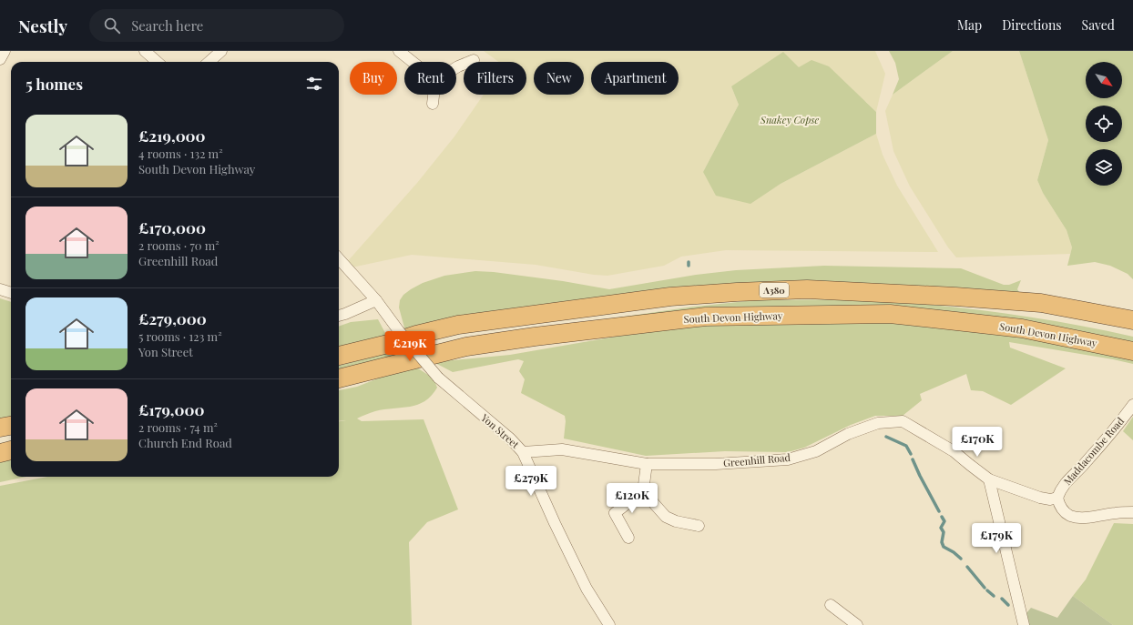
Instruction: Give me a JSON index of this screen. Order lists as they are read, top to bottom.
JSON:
{
  "streets": {
    "highway": ["A380", "South Devon Highway"],
    "street": ["Yon Street", "Maddacombe Road", "Greenhill Road"]
  },
  "crossings": [
    ["Yon Street", "Greenhill Road"],
    ["Maddacombe Road", "Greenhill Road"]
  ],
  "parks": ["Snakey Copse"],
  "north": "bottom right",
  "page": {
    "header": "Nestly",
    "search": "Search here",
    "nav": ["Map", "Directions", "Saved"],
    "chip": [
      "Buy",
      "Rent",
      "Filters",
      "New",
      "Apartment"
    ],
    "heading": "5 homes",
    "list": [
      {
        "name": "£219,000",
        "note": "4 rooms · 132 m² · South Devon Highway"
      },
      {
        "name": "£170,000",
        "note": "2 rooms · 70 m² · Greenhill Road"
      },
      {
        "name": "£279,000",
        "note": "5 rooms · 123 m² · Yon Street"
      },
      {
        "name": "£179,000",
        "note": "2 rooms · 74 m² · Church End Road"
      }
    ],
    "price": [
      "£219K",
      "£170K",
      "£279K",
      "£120K",
      "£179K"
    ]
  }
}
